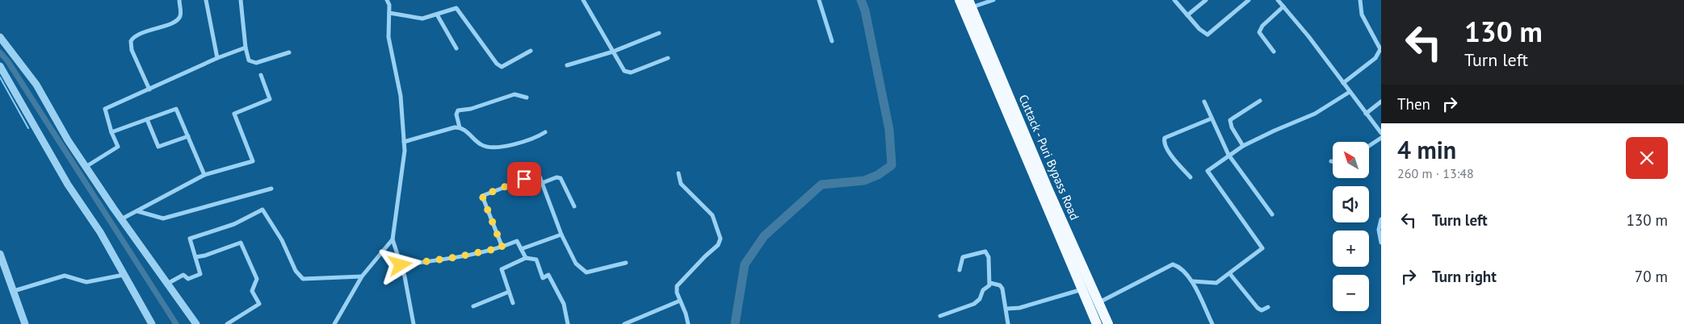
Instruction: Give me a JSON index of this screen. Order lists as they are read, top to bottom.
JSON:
{
  "streets": {
    "highway": ["Cuttack - Puri Bypass Road"]
  },
  "north": "top left",
  "page": {
    "turn": ["130 m", "Turn left"],
    "then": "Then",
    "heading": ["4 min", "260 m · 13:48"],
    "map_buttons": ["+", "−"],
    "list": [
      {
        "name": "Turn left",
        "value": "130 m"
      },
      {
        "name": "Turn right",
        "value": "70 m"
      }
    ]
  }
}
